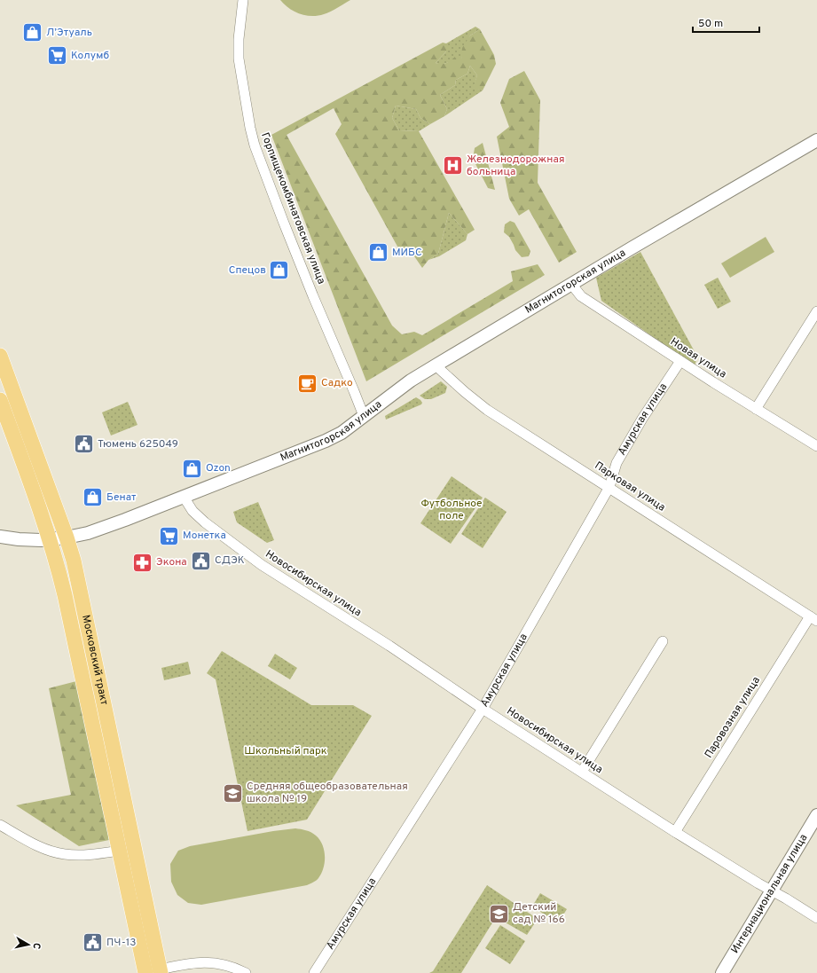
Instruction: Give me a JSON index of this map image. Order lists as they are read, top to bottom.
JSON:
{
  "streets": {
    "main road": ["Московский тракт"],
    "street": [
      "Горпищекомбинатовская улица",
      "Магнитогорская улица",
      "Новая улица",
      "Амурская улица",
      "Парковая улица",
      "Новосибирская улица",
      "Паровозная улица",
      "Интернациональная улица"
    ]
  },
  "crossings": [
    ["Горпищекомбинатовская улица", "Магнитогорская улица"],
    ["Магнитогорская улица", "Новая улица"],
    ["Магнитогорская улица", "Парковая улица"],
    ["Магнитогорская улица", "Новосибирская улица"],
    ["Магнитогорская улица", "Московский тракт"],
    ["Новая улица", "Амурская улица"],
    ["Амурская улица", "Парковая улица"],
    ["Амурская улица", "Новосибирская улица"],
    ["Парковая улица", "Паровозная улица"],
    ["Новосибирская улица", "Паровозная улица"],
    ["Новосибирская улица", "Интернациональная улица"]
  ],
  "parks": ["Футбольное поле", "Школьный парк"],
  "places": {
    "shop": [
      "Л’Этуаль",
      "МИБС",
      "Спецов",
      "Ozon",
      "Бенат"
    ],
    "supermarket": ["Колумб", "Монетка"],
    "hospital": ["Железнодорожная больница"],
    "cafe": ["Садко"],
    "public building": ["Тюмень 625049", "СДЭК", "ПЧ-13"],
    "pharmacy": ["Экона"],
    "school or university": ["Средняя общеобразовательная школа № 19", "Детский сад № 166"]
  },
  "scale_bar": "50 m",
  "north": "right"
}
